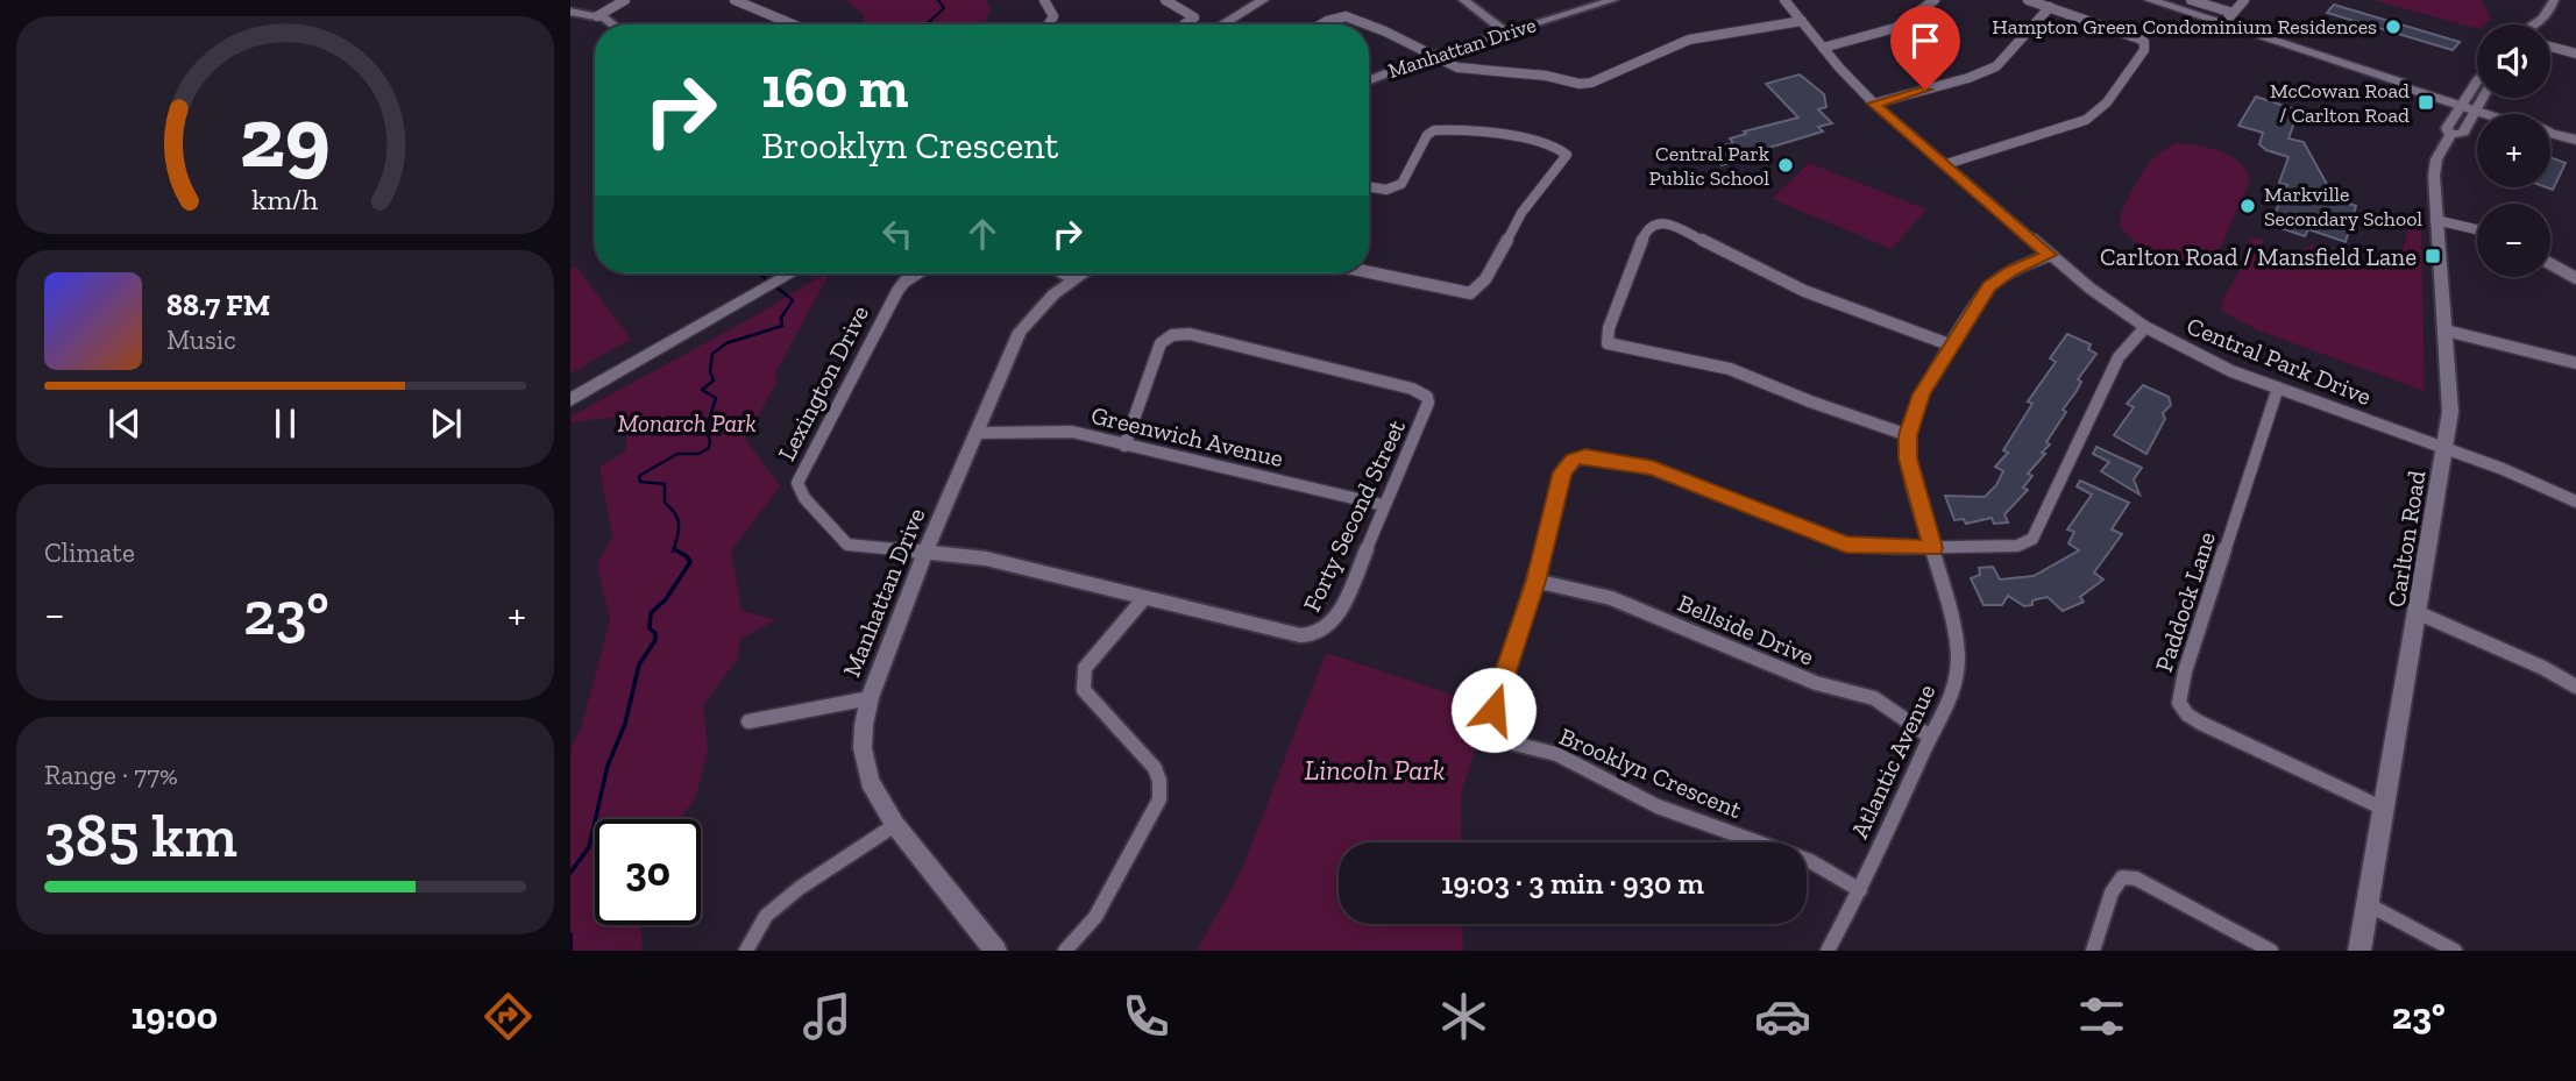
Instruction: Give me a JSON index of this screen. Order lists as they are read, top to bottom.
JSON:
{
  "streets": {
    "street": [
      "Manhattan Drive",
      "Central Park Drive",
      "Lexington Drive",
      "Greenwich Avenue",
      "Forty Second Street",
      "Carlton Road",
      "Paddock Lane",
      "Bellside Drive",
      "Atlantic Avenue",
      "Brooklyn Crescent"
    ]
  },
  "crossings": [
    ["Manhattan Drive", "Lexington Drive"],
    ["Manhattan Drive", "Greenwich Avenue"],
    ["Manhattan Drive", "Forty Second Street"],
    ["Central Park Drive", "Carlton Road"],
    ["Central Park Drive", "Paddock Lane"],
    ["Central Park Drive", "Atlantic Avenue"],
    ["Central Park Drive", "Brooklyn Crescent"],
    ["Lexington Drive", "Forty Second Street"],
    ["Greenwich Avenue", "Forty Second Street"],
    ["Carlton Road", "Paddock Lane"],
    ["Bellside Drive", "Atlantic Avenue"],
    ["Bellside Drive", "Brooklyn Crescent"],
    ["Atlantic Avenue", "Brooklyn Crescent"]
  ],
  "parks": ["Monarch Park", "Lincoln Park"],
  "places": {
    "other": ["Hampton Green Condominium Residences", "Central Park Public School", "Markville Secondary School"],
    "transit": ["McCowan Road / Carlton Road", "Carlton Road / Mansfield Lane"]
  },
  "page": {
    "map_buttons": ["+", "−"],
    "turn": ["160 m", "Brooklyn Crescent"],
    "song": ["88.7 FM", "Music"],
    "tile": [
      "Climate",
      ["Range · 77%", "385 km"]
    ],
    "heat": ["−", "23°", "+"],
    "limit": "30",
    "trip": "19:03 · 3 min · 930 m",
    "tabs": ["19:00", "23°"],
    "gauge": ["29", "km/h"]
  }
}
